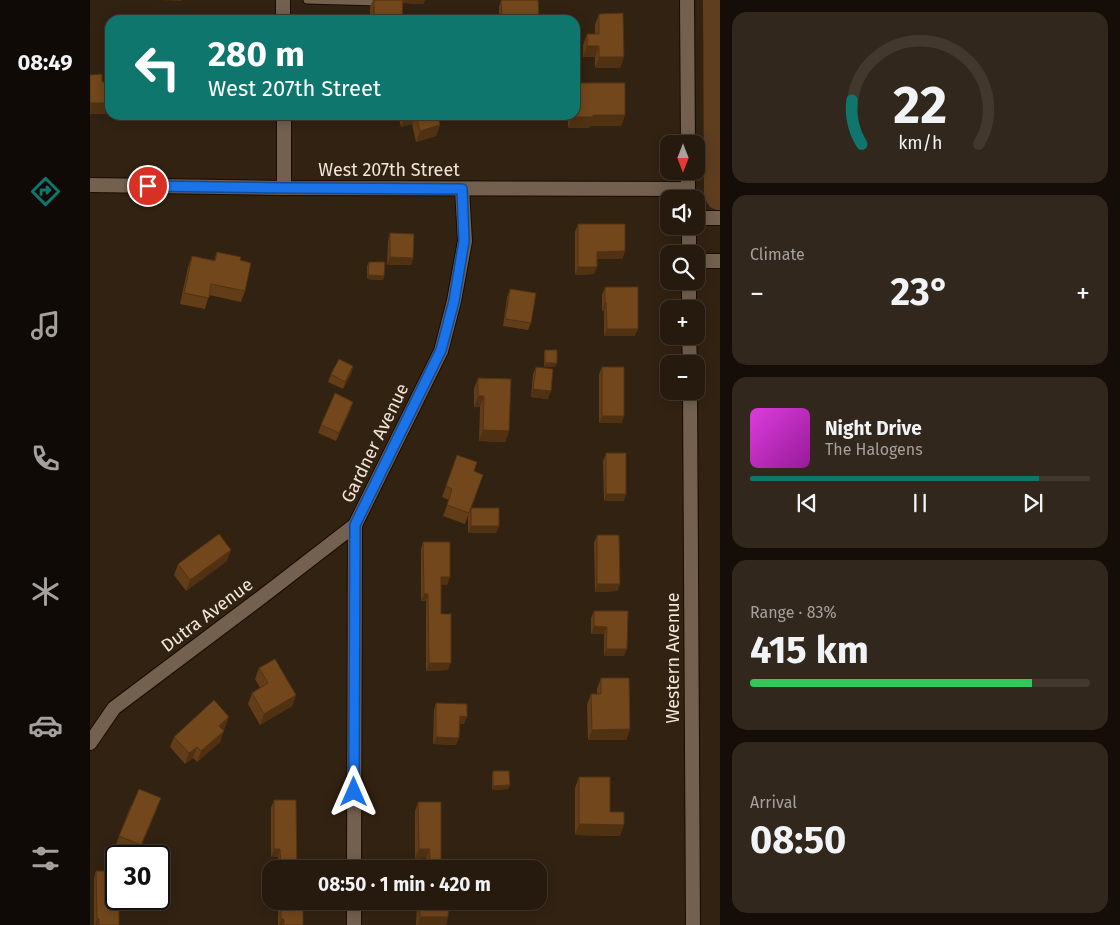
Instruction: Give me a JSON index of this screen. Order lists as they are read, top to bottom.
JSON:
{
  "streets": {
    "street": [
      "West 207th Street",
      "Gardner Avenue",
      "Dutra Avenue",
      "Western Avenue"
    ]
  },
  "crossings": [
    ["West 207th Street", "Gardner Avenue"],
    ["Gardner Avenue", "Dutra Avenue"]
  ],
  "north": "bottom",
  "page": {
    "tabs": "08:49",
    "turn": ["280 m", "West 207th Street"],
    "map_buttons": ["+", "−"],
    "tile": [
      "Climate",
      ["Range · 83%", "415 km"],
      ["Arrival", "08:50"]
    ],
    "heat": ["−", "23°", "+"],
    "song": ["Night Drive", "The Halogens"],
    "limit": "30",
    "trip": "08:50 · 1 min · 420 m",
    "gauge": ["22", "km/h"]
  }
}
